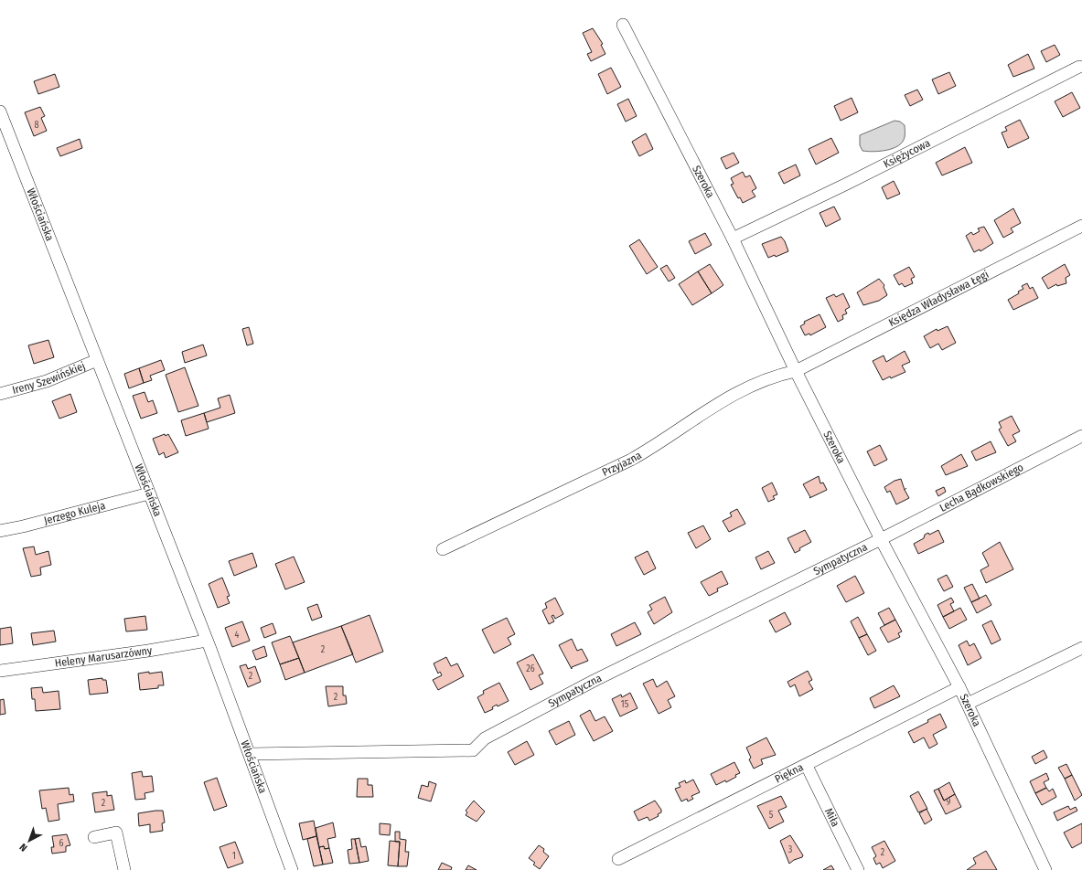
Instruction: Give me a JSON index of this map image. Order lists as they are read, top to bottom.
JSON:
{
  "streets": {
    "street": [
      "Księżycowa",
      "Szeroka",
      "Włościańska",
      "Księdza Władysława Łęgi",
      "Ireny Szewińskiej",
      "Przyjazna",
      "Lecha Bądkowskiego",
      "Jerzego Kuleja",
      "Sympatyczna",
      "Heleny Marusarzówny",
      "Piękna",
      "Miła"
    ]
  },
  "crossings": [
    ["Księżycowa", "Szeroka"],
    ["Szeroka", "Księdza Władysława Łęgi"],
    ["Szeroka", "Przyjazna"],
    ["Szeroka", "Lecha Bądkowskiego"],
    ["Szeroka", "Sympatyczna"],
    ["Szeroka", "Piękna"],
    ["Włościańska", "Ireny Szewińskiej"],
    ["Włościańska", "Jerzego Kuleja"],
    ["Włościańska", "Sympatyczna"],
    ["Włościańska", "Heleny Marusarzówny"],
    ["Księdza Władysława Łęgi", "Przyjazna"],
    ["Lecha Bądkowskiego", "Sympatyczna"],
    ["Piękna", "Miła"]
  ],
  "house_numbers": [
    "8",
    "4",
    "2",
    "26",
    "2",
    "2",
    "15",
    "9",
    "2",
    "5",
    "6",
    "3",
    "2",
    "1"
  ],
  "north": "bottom left"
}
